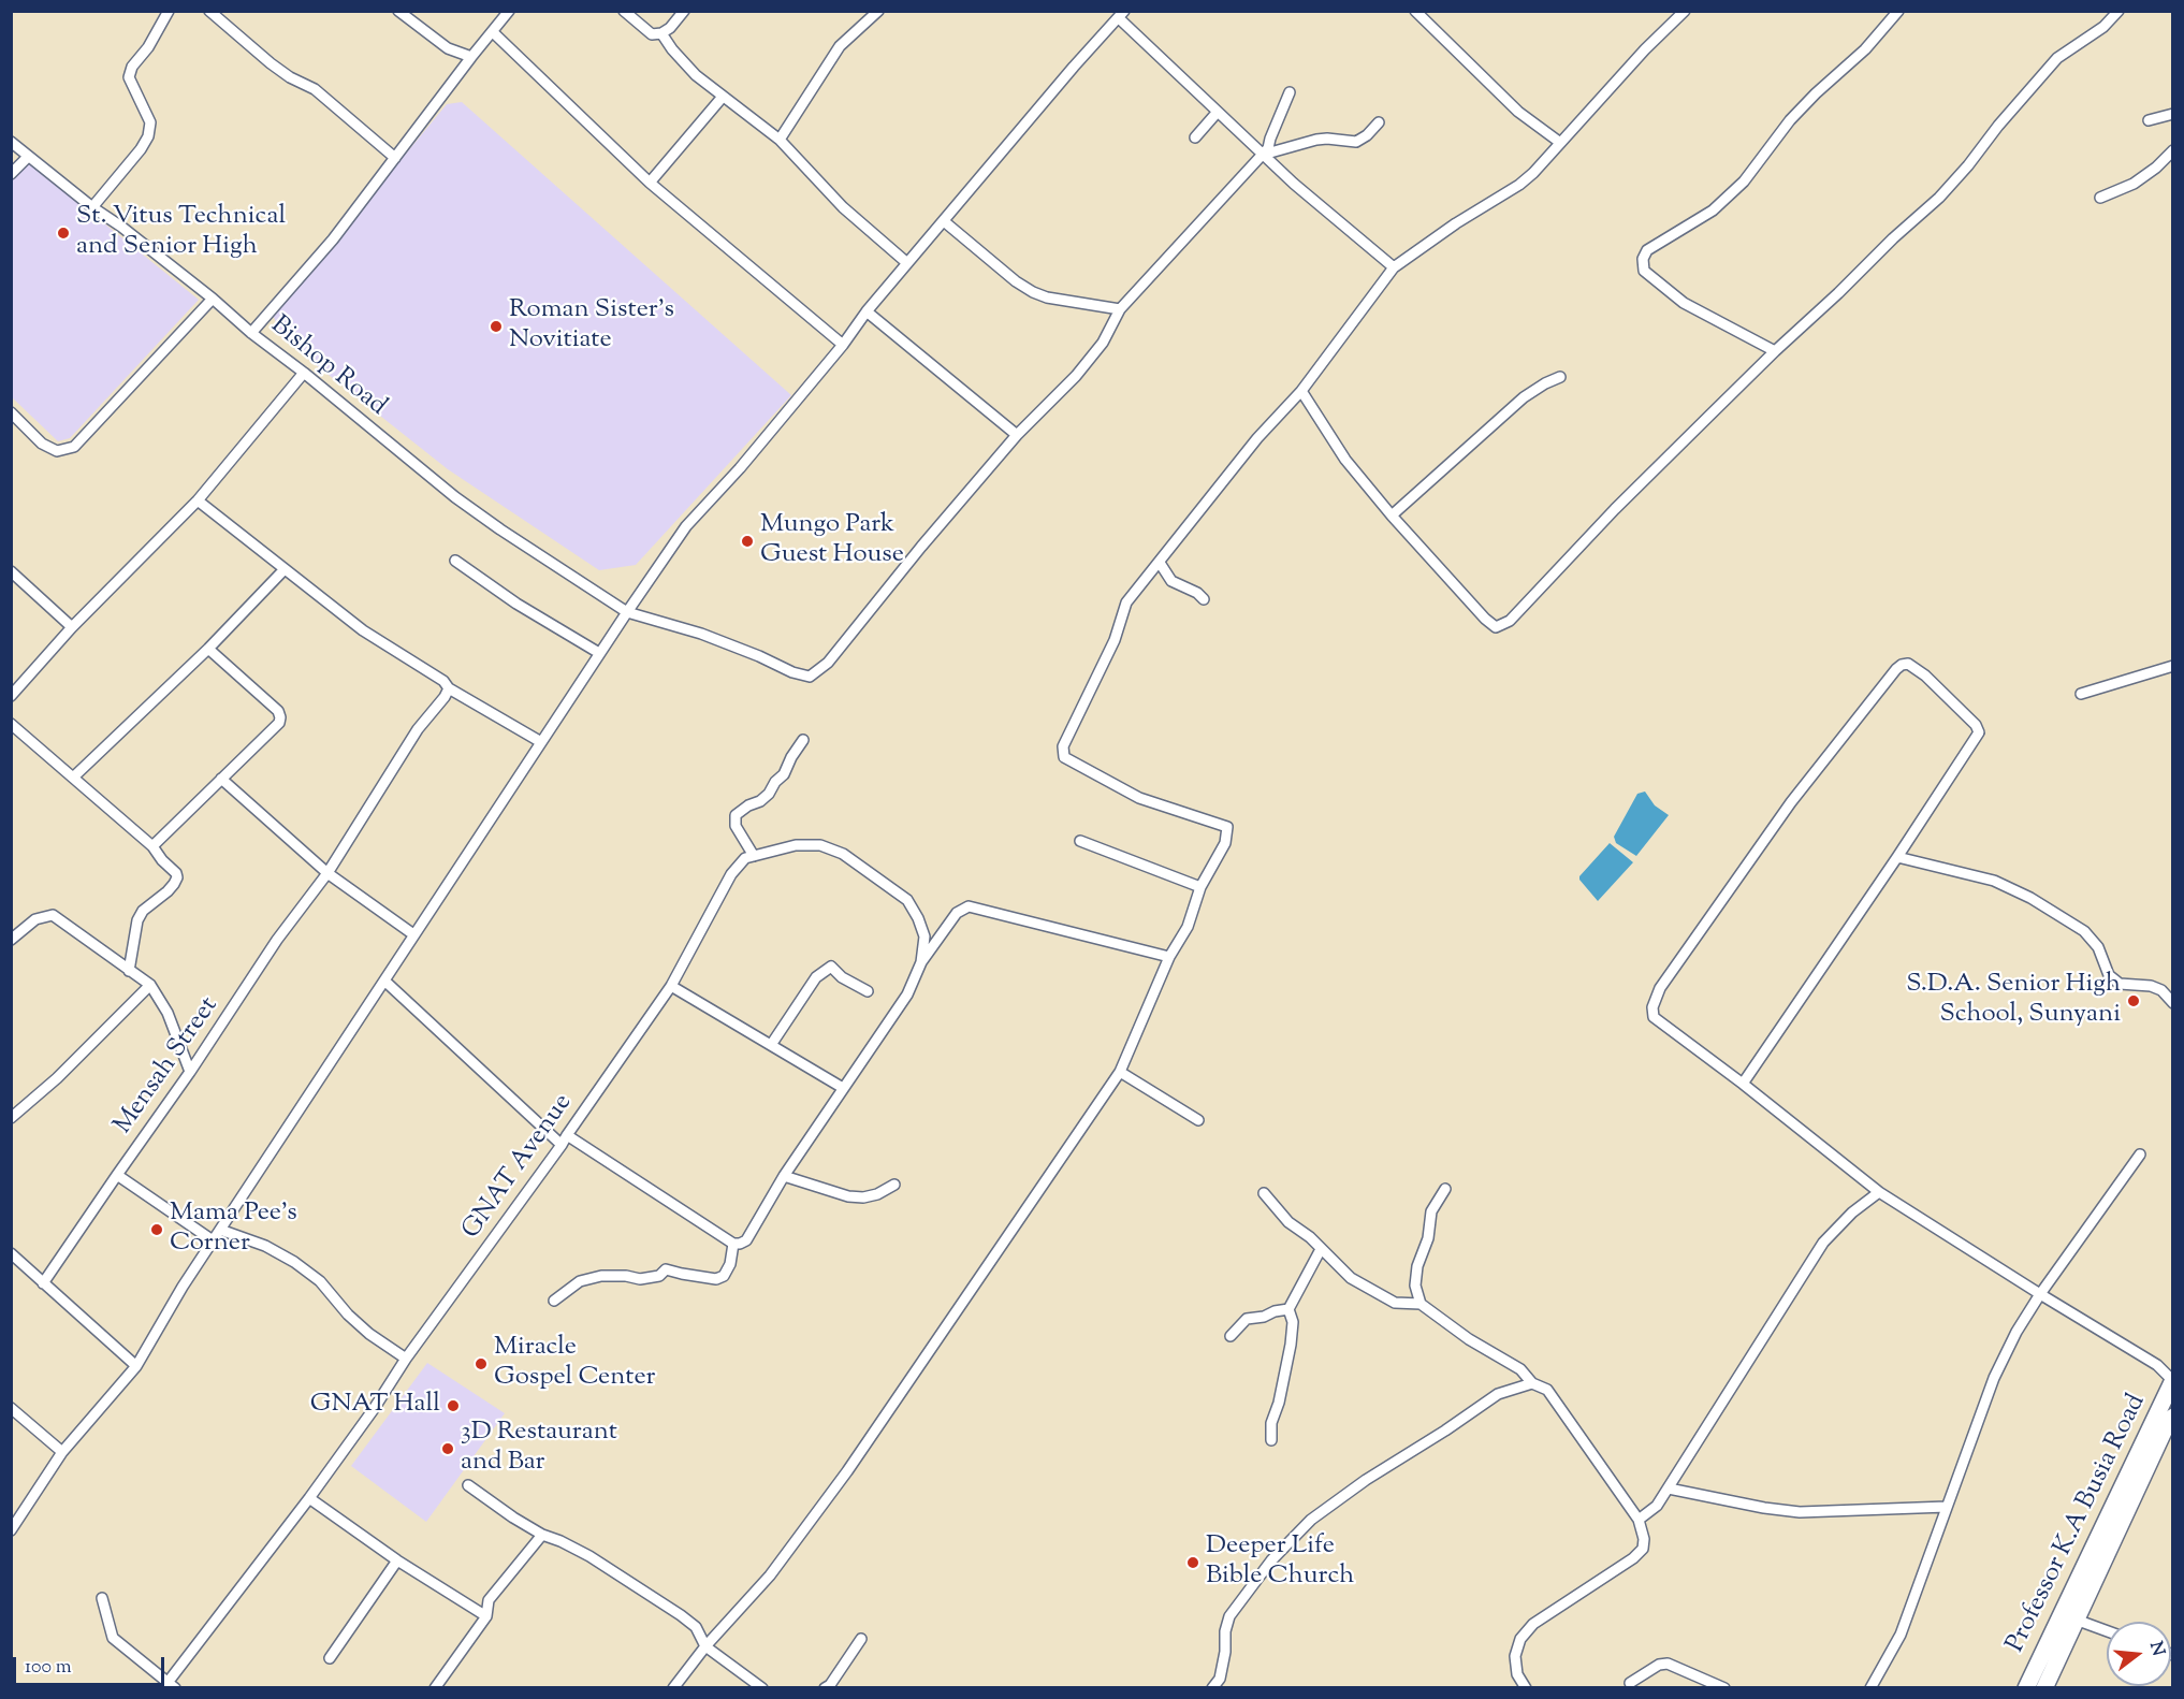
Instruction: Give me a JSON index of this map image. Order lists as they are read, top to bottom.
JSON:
{
  "streets": {
    "main road": ["Professor K.A Busia Road"],
    "street": ["Bishop Road", "Mensah Street", "GNAT Avenue"]
  },
  "places": [
    "St. Vitus Technical and Senior High",
    "Roman Sister's Novitiate",
    "Mungo Park Guest House",
    "S.D.A. Senior High School, Sunyani",
    "Mama Pee's Corner",
    "Miracle Gospel Center",
    "GNAT Hall",
    "3D Restaurant and Bar",
    "Deeper Life Bible Church"
  ],
  "scale_bar": "100 m",
  "north": "right"
}
